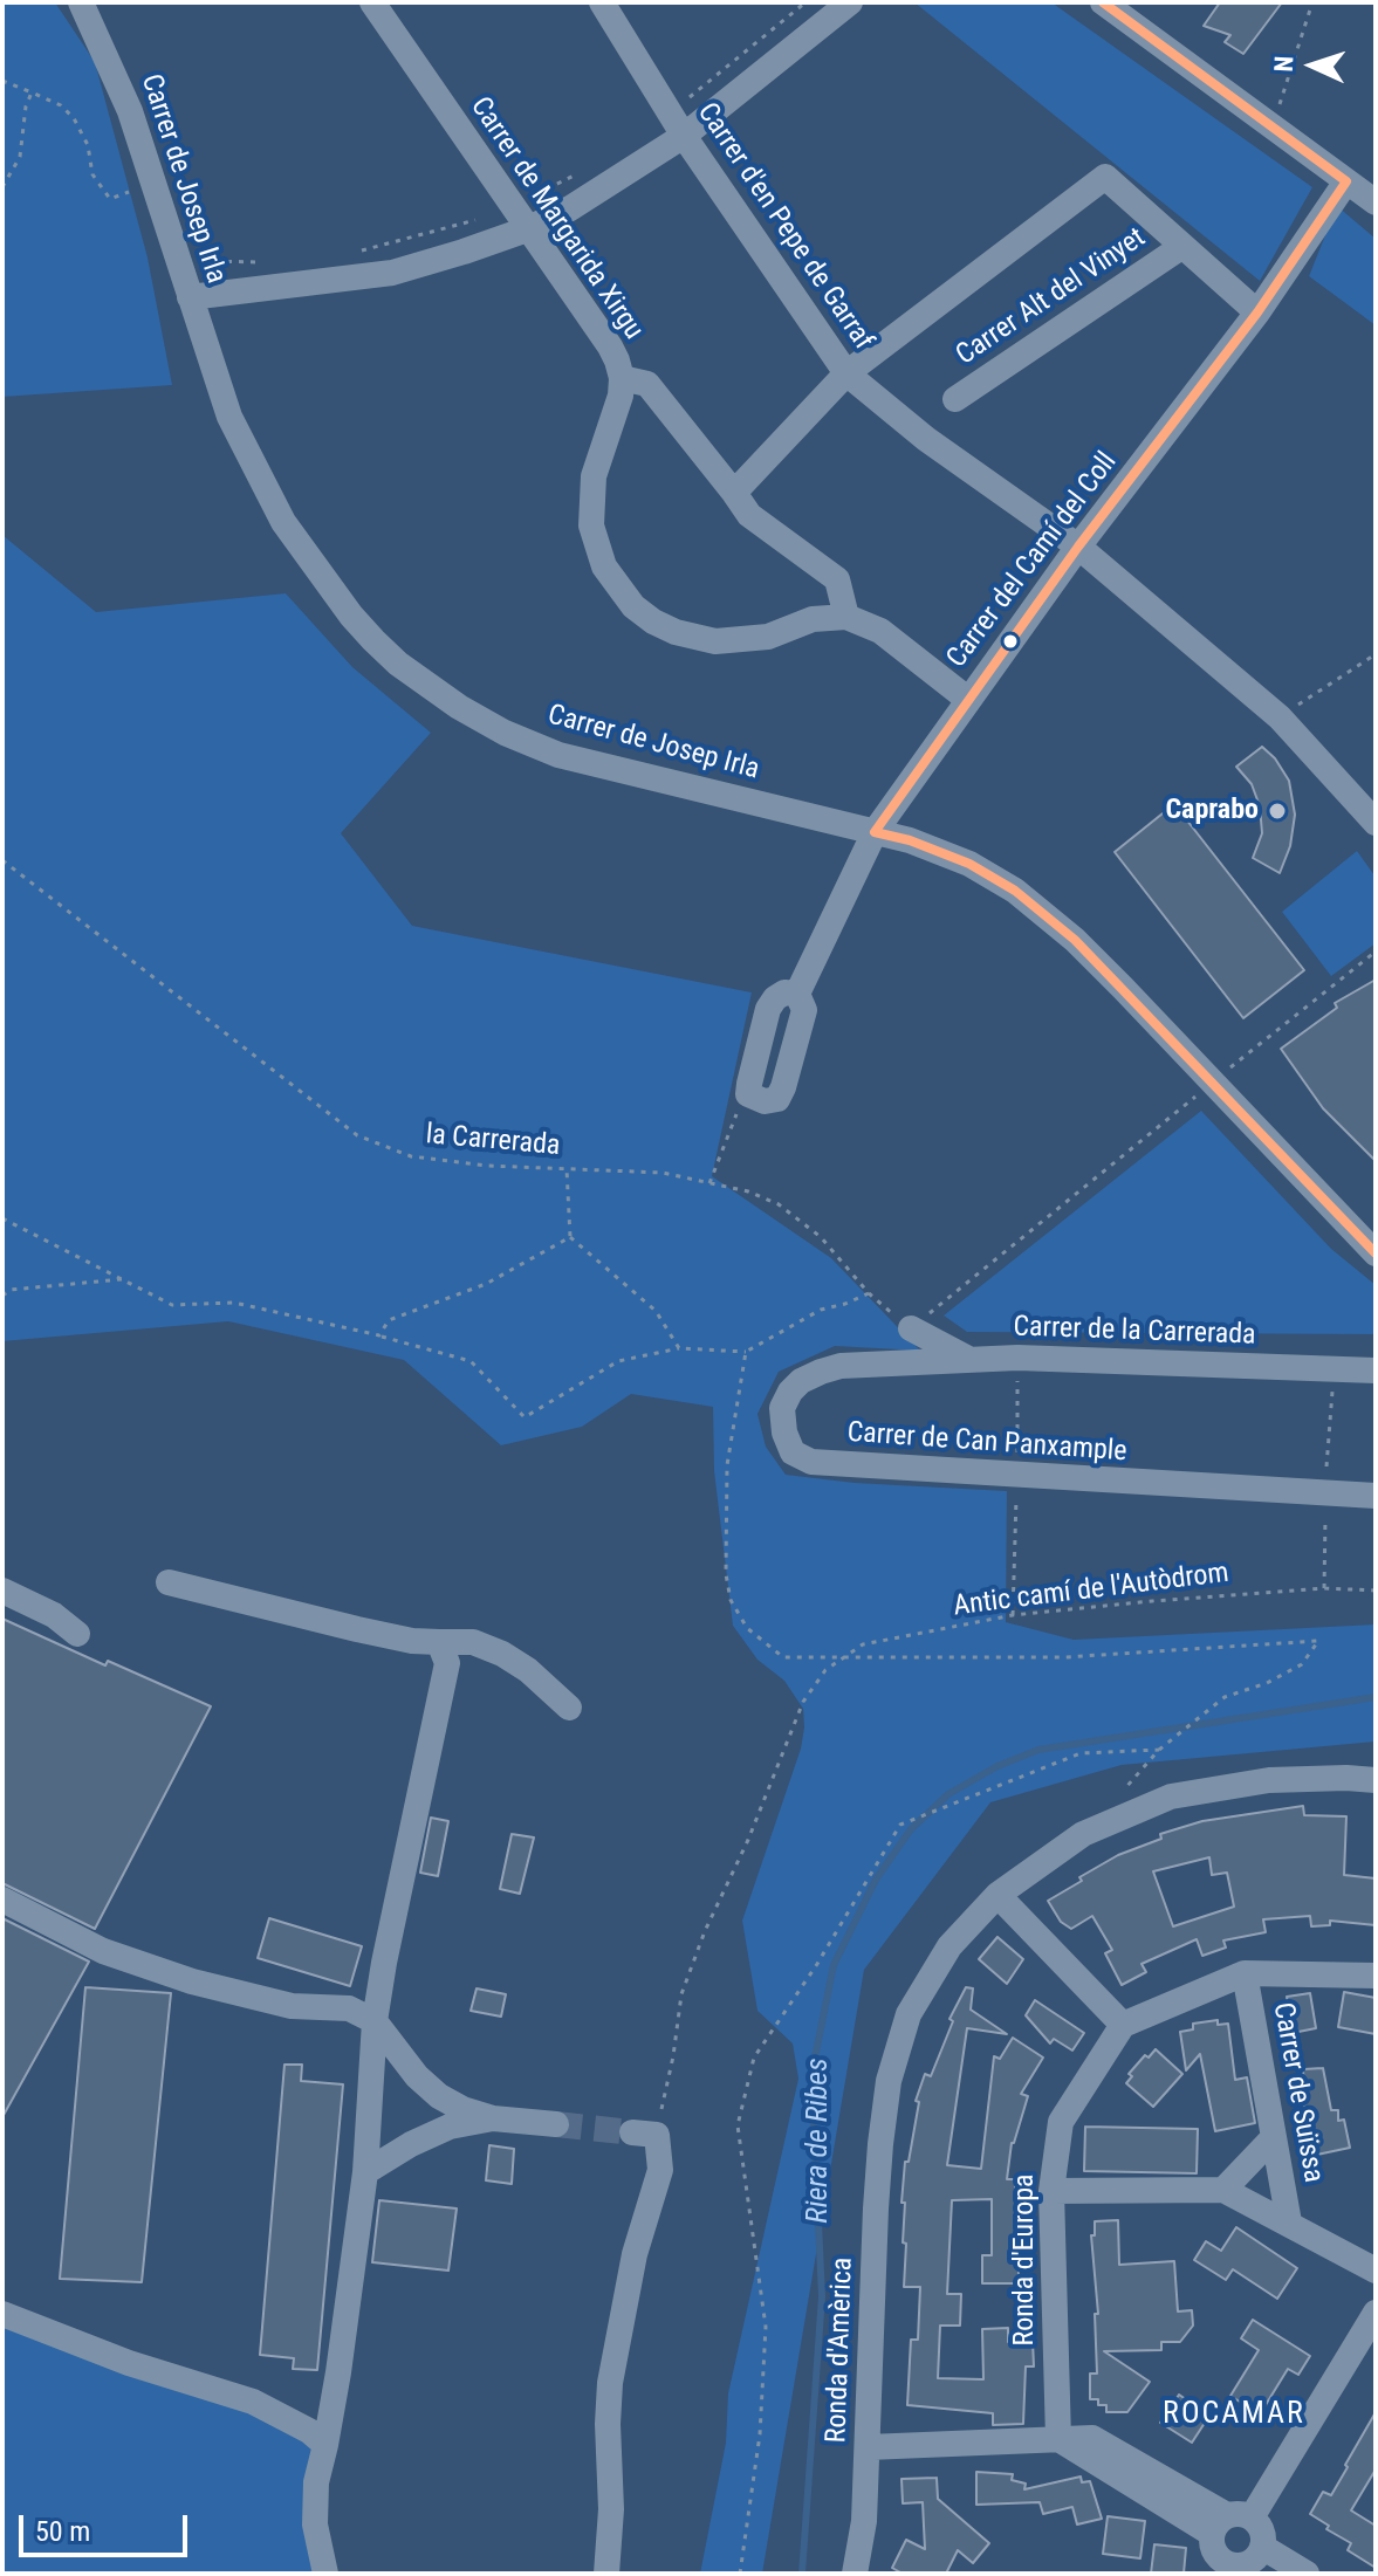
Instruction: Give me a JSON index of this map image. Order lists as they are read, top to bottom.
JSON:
{
  "streets": {
    "street": [
      "Carrer de Josep Irla",
      "Carrer de Margarida Xirgu",
      "Carrer d'en Pepe de Garraf",
      "Carrer Alt del Vinyet",
      "Carrer del Camí del Coll",
      "Carrer de la Carrerada",
      "Carrer de Can Panxample",
      "Carrer de Suïssa",
      "Ronda d'Europa",
      "Ronda d'Amèrica"
    ],
    "path": ["la Carrerada", "Antic camí de l'Autòdrom"]
  },
  "crossings": [
    ["Carrer de Josep Irla", "Carrer del Camí del Coll"],
    ["Carrer d'en Pepe de Garraf", "Carrer del Camí del Coll"],
    ["Carrer de la Carrerada", "Carrer de Can Panxample"]
  ],
  "districts": ["ROCAMAR"],
  "water": ["Riera de Ribes"],
  "places": ["Caprabo"],
  "scale_bar": "50 m",
  "north": "left"
}
